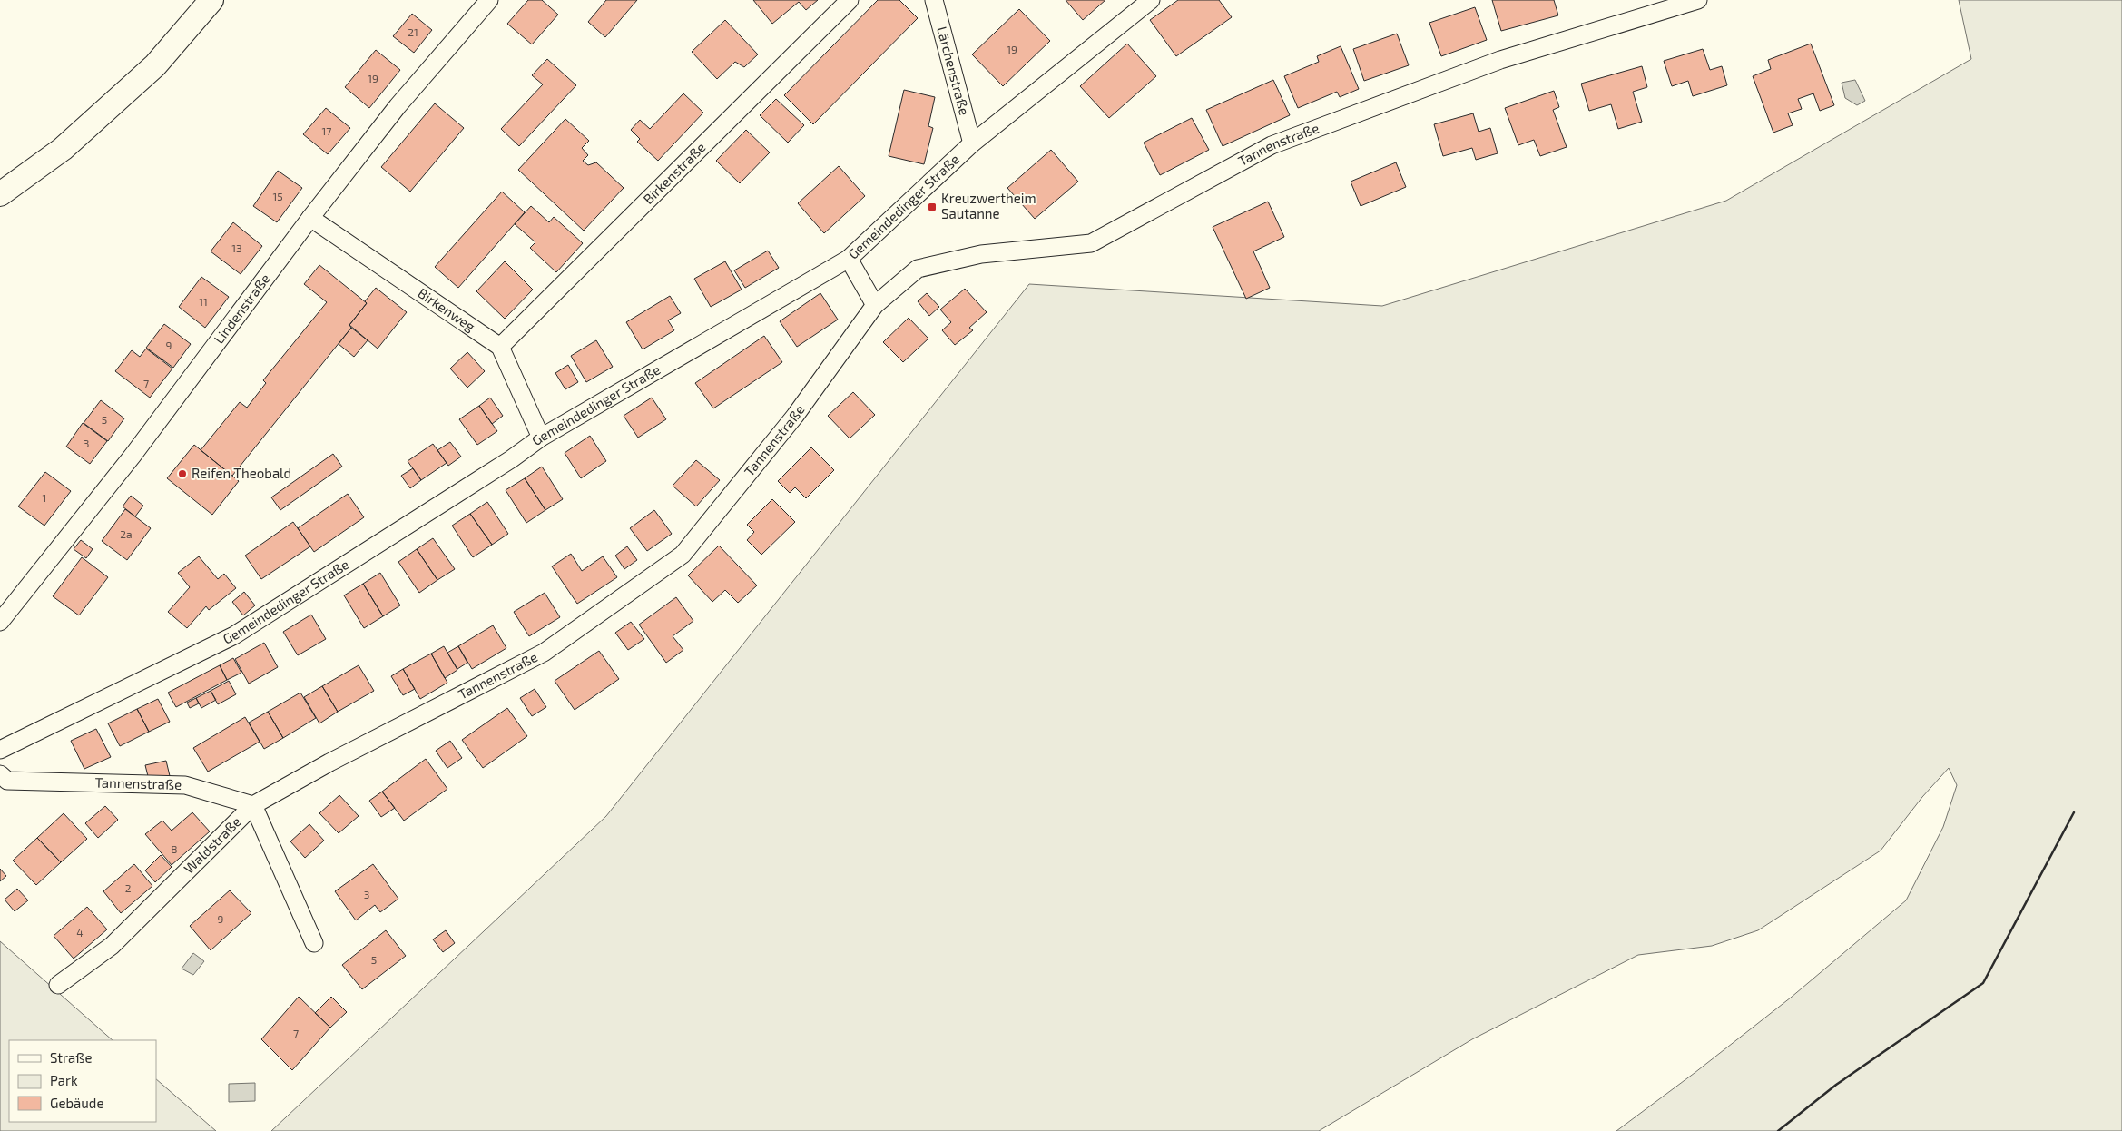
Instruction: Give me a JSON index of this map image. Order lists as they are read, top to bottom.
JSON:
{
  "streets": {
    "street": [
      "Lärchenstraße",
      "Tannenstraße",
      "Birkenstraße",
      "Gemeindedinger Straße",
      "Lindenstraße",
      "Birkenweg",
      "Waldstraße"
    ]
  },
  "crossings": [
    ["Lärchenstraße", "Gemeindedinger Straße"],
    ["Tannenstraße", "Waldstraße"],
    ["Birkenstraße", "Birkenweg"],
    ["Lindenstraße", "Birkenweg"]
  ],
  "places": {
    "transit": ["Kreuzwertheim Sautanne"],
    "other": ["Reifen Theobald"]
  },
  "house_numbers": [
    "21",
    "19",
    "19",
    "17",
    "15",
    "13",
    "11",
    "9",
    "7",
    "5",
    "3",
    "1",
    "2a",
    "8",
    "2",
    "3",
    "9",
    "4",
    "5",
    "7"
  ],
  "legend": ["Straße", "Park", "Gebäude"]
}
